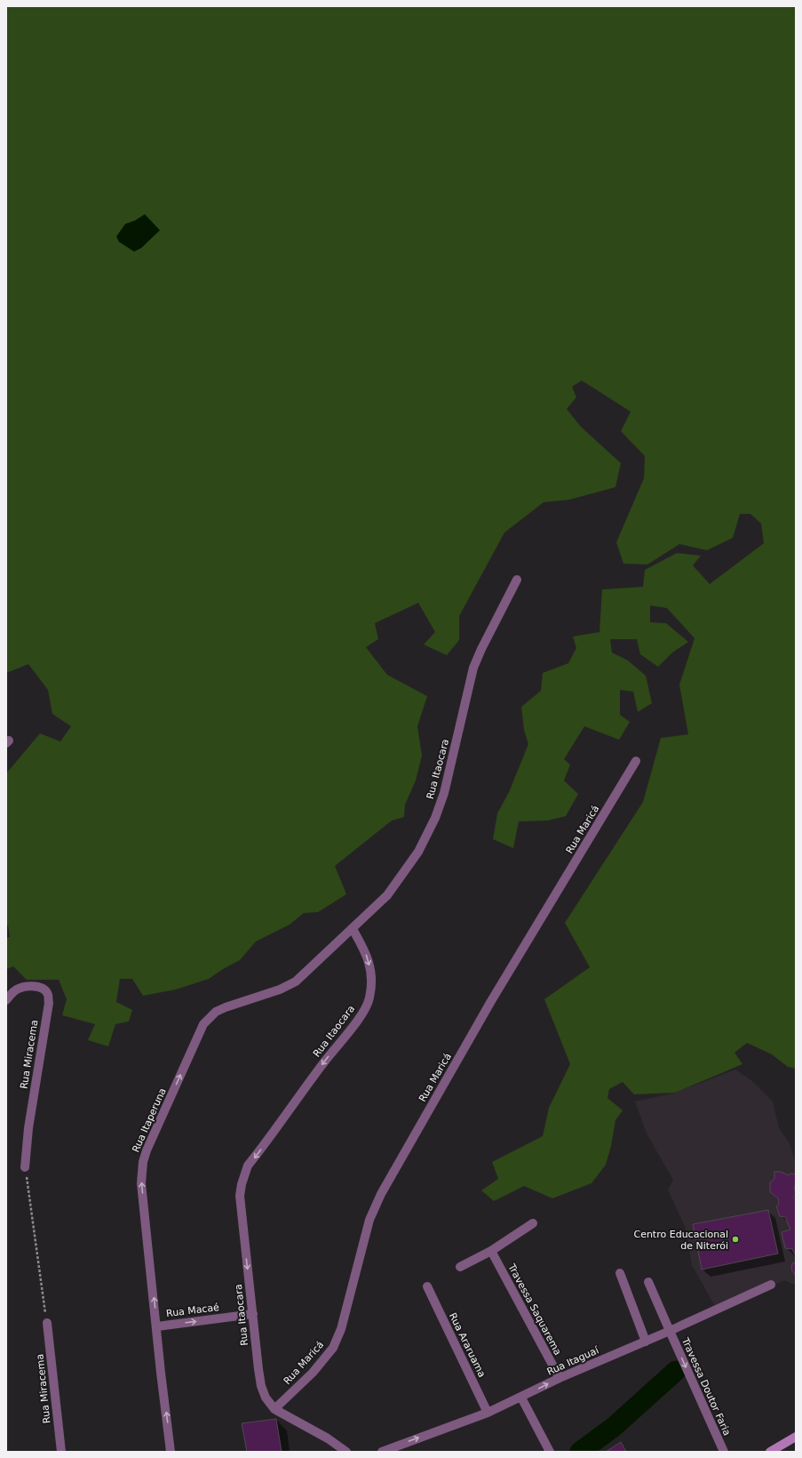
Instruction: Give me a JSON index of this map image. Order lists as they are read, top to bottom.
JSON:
{
  "streets": {
    "street": [
      "Rua Itaocara",
      "Rua Maricá",
      "Rua Miracema",
      "Rua Itaperuna",
      "Travessa Saquarema",
      "Rua Macaé",
      "Rua Araruama",
      "Rua Itaguaí",
      "Travessa Doutor Faria"
    ]
  },
  "crossings": [
    ["Rua Itaocara", "Rua Maricá"],
    ["Rua Itaocara", "Rua Itaperuna"],
    ["Rua Itaocara", "Rua Macaé"],
    ["Rua Itaperuna", "Rua Macaé"],
    ["Travessa Saquarema", "Rua Itaguaí"],
    ["Rua Araruama", "Rua Itaguaí"],
    ["Rua Itaguaí", "Travessa Doutor Faria"]
  ],
  "one_way": [
    "Rua Itaocara",
    "Rua Itaperuna",
    "Rua Macaé",
    "Rua Itaguaí",
    "Travessa Doutor Faria"
  ],
  "places": ["Centro Educacional de Niterói"]
}
